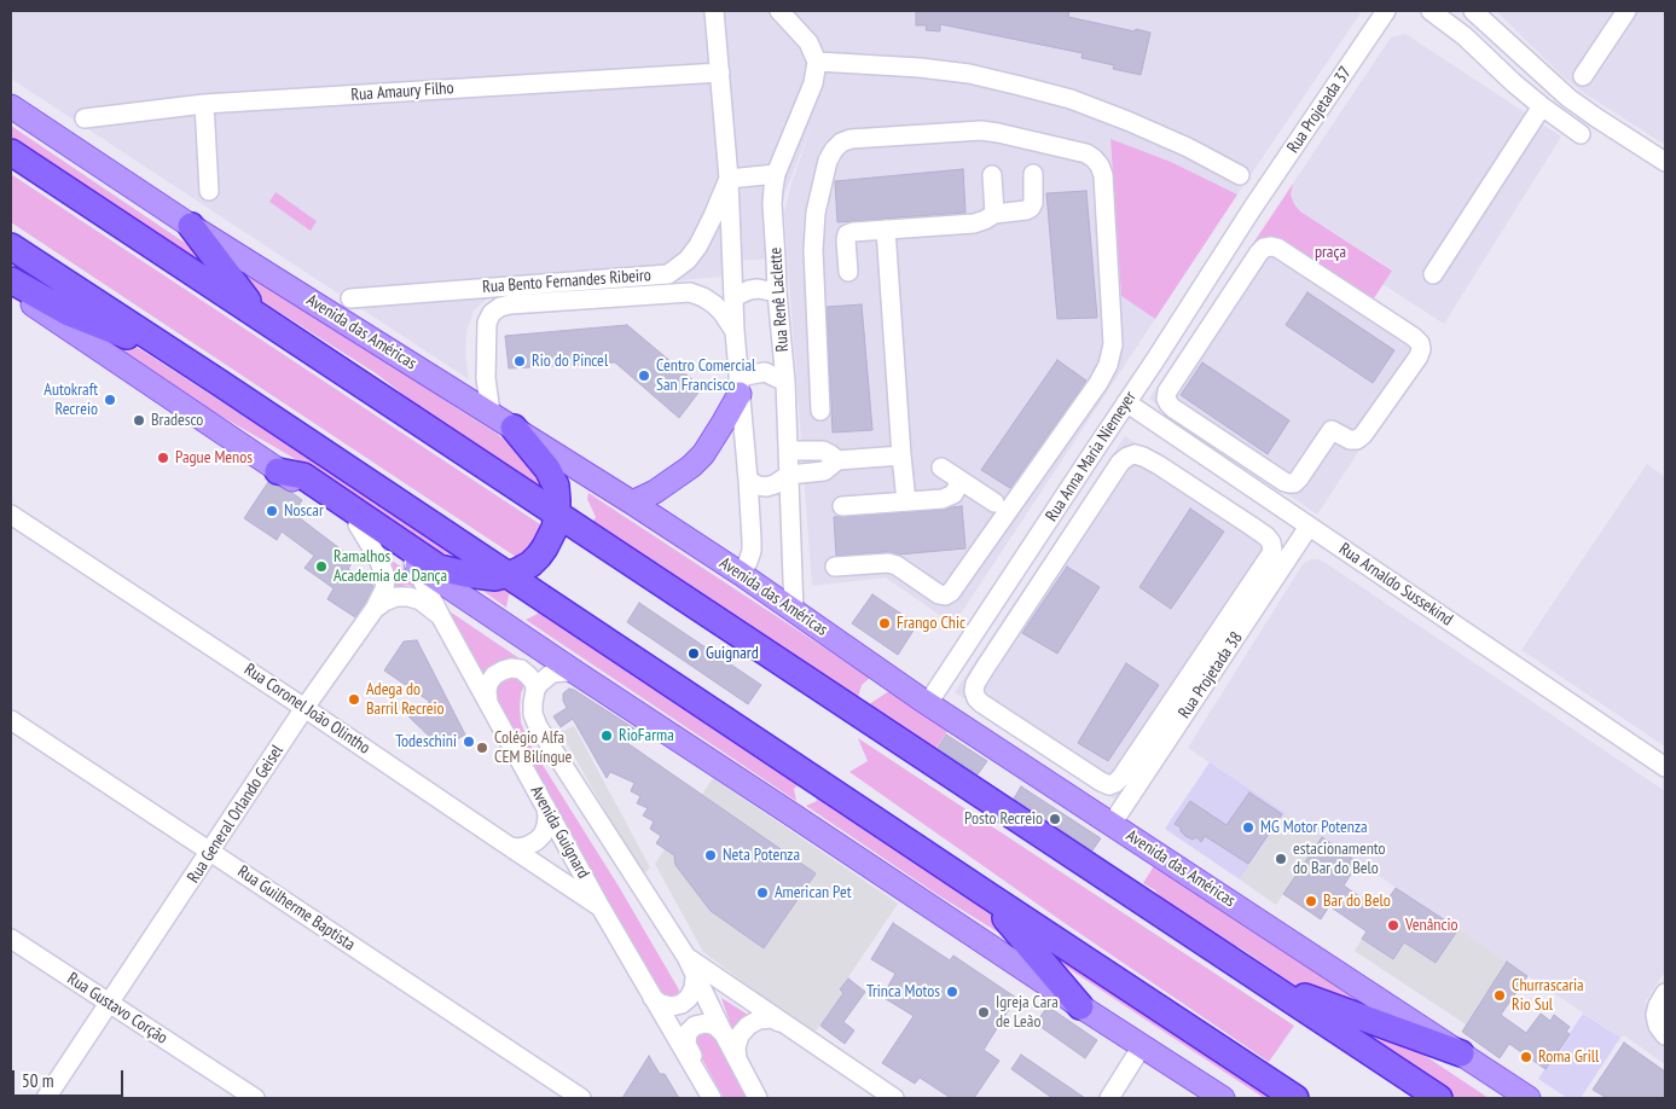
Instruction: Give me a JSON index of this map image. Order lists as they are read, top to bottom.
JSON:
{
  "streets": {
    "main road": ["Avenida das Américas"],
    "street": [
      "Rua Amaury Filho",
      "Rua Projetada 37",
      "Rua Bento Fernandes Ribeiro",
      "Rua Renê Laclette",
      "Rua Anna Maria Niemeyer",
      "Rua Arnaldo Sussekind",
      "Rua Projetada 38",
      "Rua Coronel João Olintho",
      "Rua General Orlando Geisel",
      "Avenida Guignard",
      "Rua Guilherme Baptista",
      "Rua Gustavo Corção"
    ]
  },
  "crossings": [
    ["Rua Projetada 37", "Rua Anna Maria Niemeyer"],
    ["Rua Bento Fernandes Ribeiro", "Avenida das Américas"],
    ["Rua Renê Laclette", "Avenida das Américas"],
    ["Avenida das Américas", "Rua Anna Maria Niemeyer"],
    ["Avenida das Américas", "Rua Projetada 38"],
    ["Rua Anna Maria Niemeyer", "Rua Arnaldo Sussekind"],
    ["Rua Arnaldo Sussekind", "Rua Projetada 38"],
    ["Rua Coronel João Olintho", "Rua General Orlando Geisel"],
    ["Rua Coronel João Olintho", "Avenida Guignard"],
    ["Rua General Orlando Geisel", "Rua Guilherme Baptista"],
    ["Rua General Orlando Geisel", "Rua Gustavo Corção"]
  ],
  "parks": ["praça"],
  "places": [
    "Rio do Pincel",
    "Centro Comercial San Francisco",
    "Autokraft Recreio",
    "Bradesco",
    "Pague Menos",
    "Noscar",
    "Ramalhos Academia de Dança",
    "Frango Chic",
    "Guignard",
    "Adega do Barril Recreio",
    "RioFarma",
    "Todeschini",
    "Colégio Alfa CEM Bilíngue",
    "Posto Recreio",
    "MG Motor Potenza",
    "Neta Potenza",
    "estacionamento do Bar do Belo",
    "American Pet",
    "Bar do Belo",
    "Venâncio",
    "Trinca Motos",
    "Churrascaria Rio Sul",
    "Igreja Cara de Leão",
    "Roma Grill"
  ],
  "scale_bar": "50 m"
}
